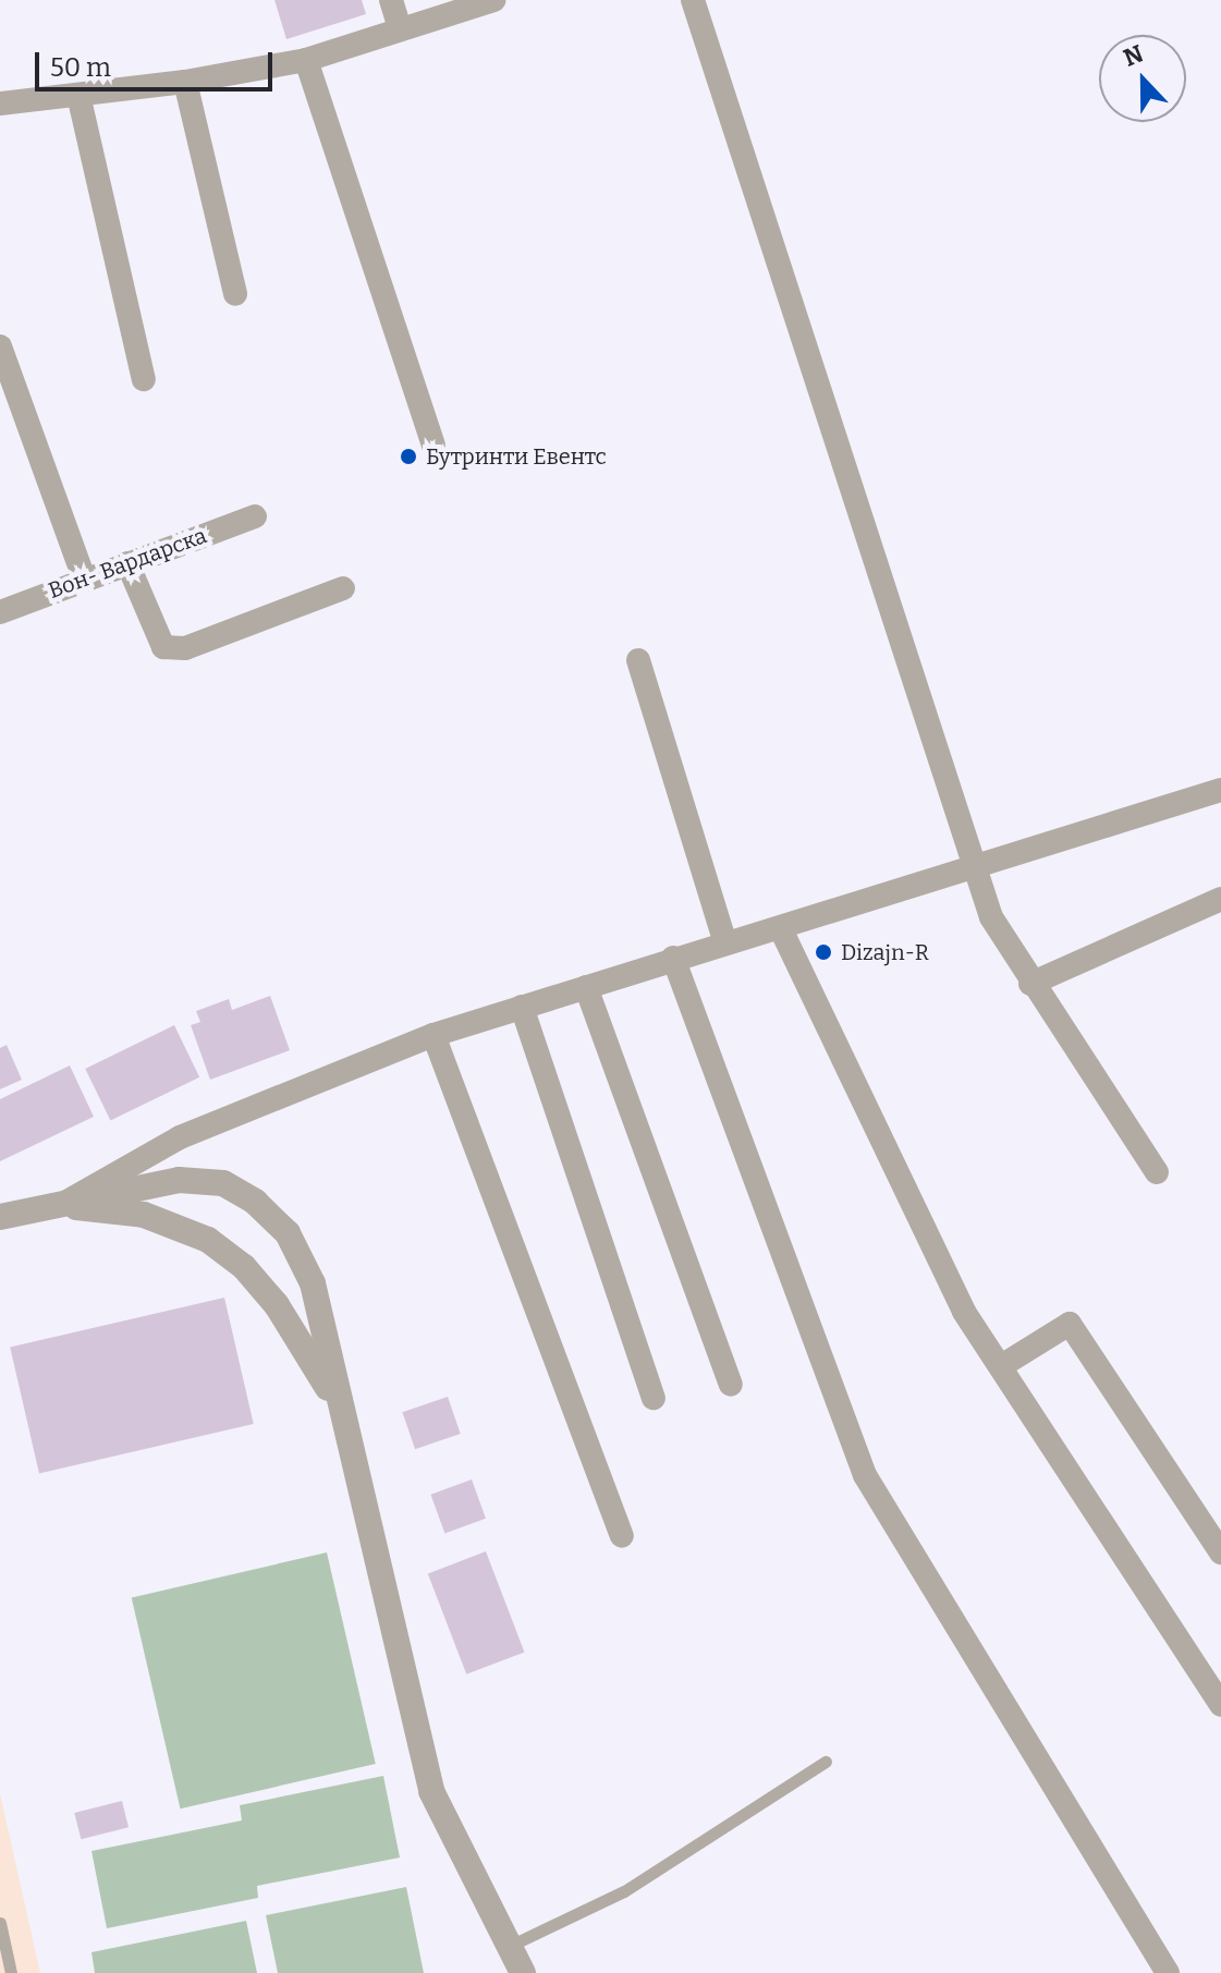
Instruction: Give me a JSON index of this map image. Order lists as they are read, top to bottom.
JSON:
{
  "streets": {
    "street": ["Вон- Вардарска"]
  },
  "places": ["Бутринти Евентс", "Dizajn-R"],
  "scale_bar": "50 m",
  "north": "top"
}
